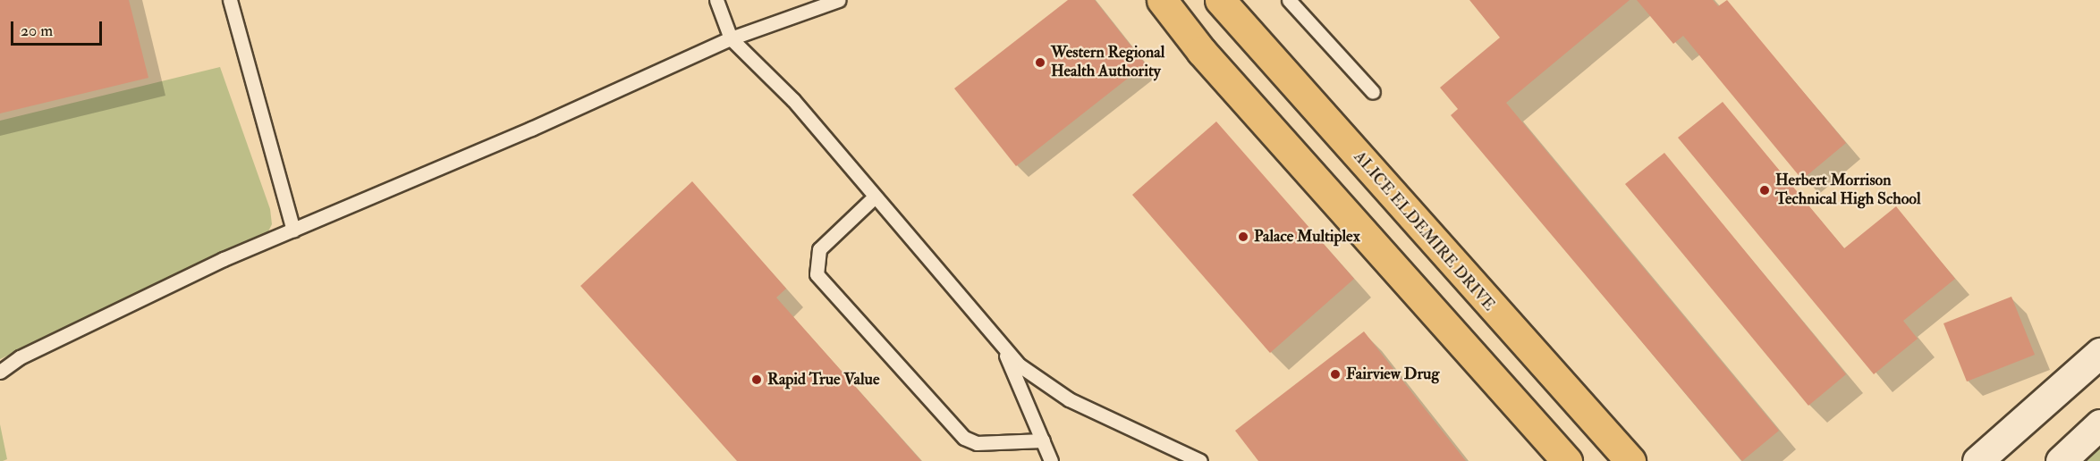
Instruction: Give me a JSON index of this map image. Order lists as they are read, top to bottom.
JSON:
{
  "streets": {
    "main road": ["ALICE ELDEMIRE DRIVE"]
  },
  "places": [
    "Western Regional Health Authority",
    "Herbert Morrison Technical High School",
    "Palace Multiplex",
    "Fairview Drug",
    "Rapid True Value"
  ],
  "scale_bar": "20 m"
}
